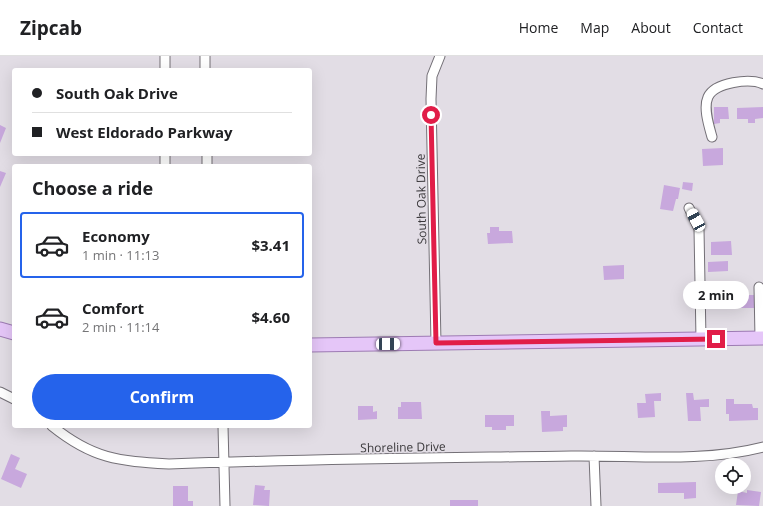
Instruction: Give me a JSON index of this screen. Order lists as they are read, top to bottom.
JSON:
{
  "streets": {
    "street": ["South Oak Drive", "Shoreline Drive"]
  },
  "page": {
    "header": "Zipcab",
    "nav": [
      "Home",
      "Map",
      "About",
      "Contact"
    ],
    "banner": ["South Oak Drive", "West Eldorado Parkway"],
    "heading": "Choose a ride",
    "list": [
      {
        "name": "Economy",
        "note": "1 min · 11:13",
        "value": "$3.41"
      },
      {
        "name": "Comfort",
        "note": "2 min · 11:14",
        "value": "$4.60"
      }
    ],
    "bubble": "2 min",
    "buttons": "Confirm"
  }
}
